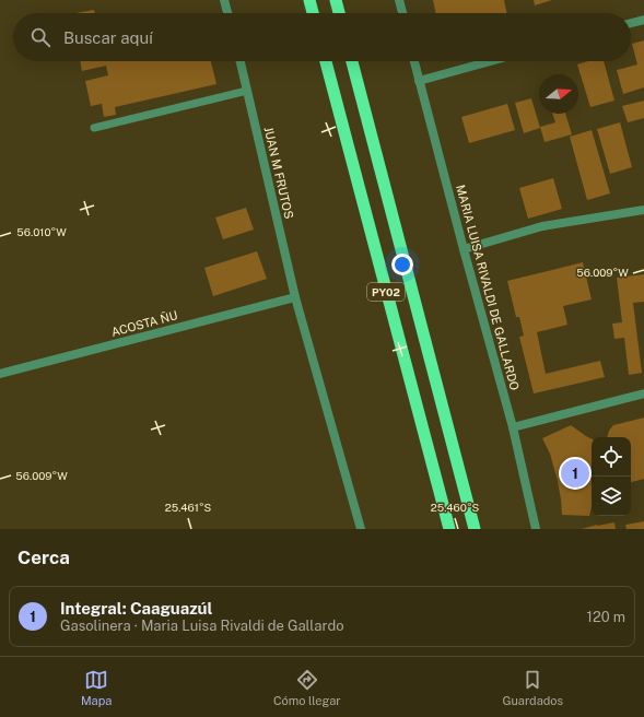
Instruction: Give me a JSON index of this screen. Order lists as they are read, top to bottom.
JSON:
{
  "streets": {
    "highway": ["PY02"],
    "street": ["JUAN M FRUTOS", "MARIA LUISA RIVALDI DE GALLARDO", "ACOSTA ÑU"]
  },
  "crossings": [
    ["JUAN M FRUTOS", "ACOSTA ÑU"]
  ],
  "north": "right",
  "page": {
    "search": "Buscar aquí",
    "pins": "1",
    "heading": "Cerca",
    "list": [
      {
        "mark": "1",
        "name": "Integral: Caaguazúl",
        "note": "Gasolinera · Maria Luisa Rivaldi de Gallardo",
        "value": "120 m"
      }
    ],
    "nav": ["Mapa", "Cómo llegar", "Guardados"]
  },
  "coordinates": [
    "56.010°W",
    "56.009°W",
    "25.461°S",
    "25.460°S"
  ]
}
